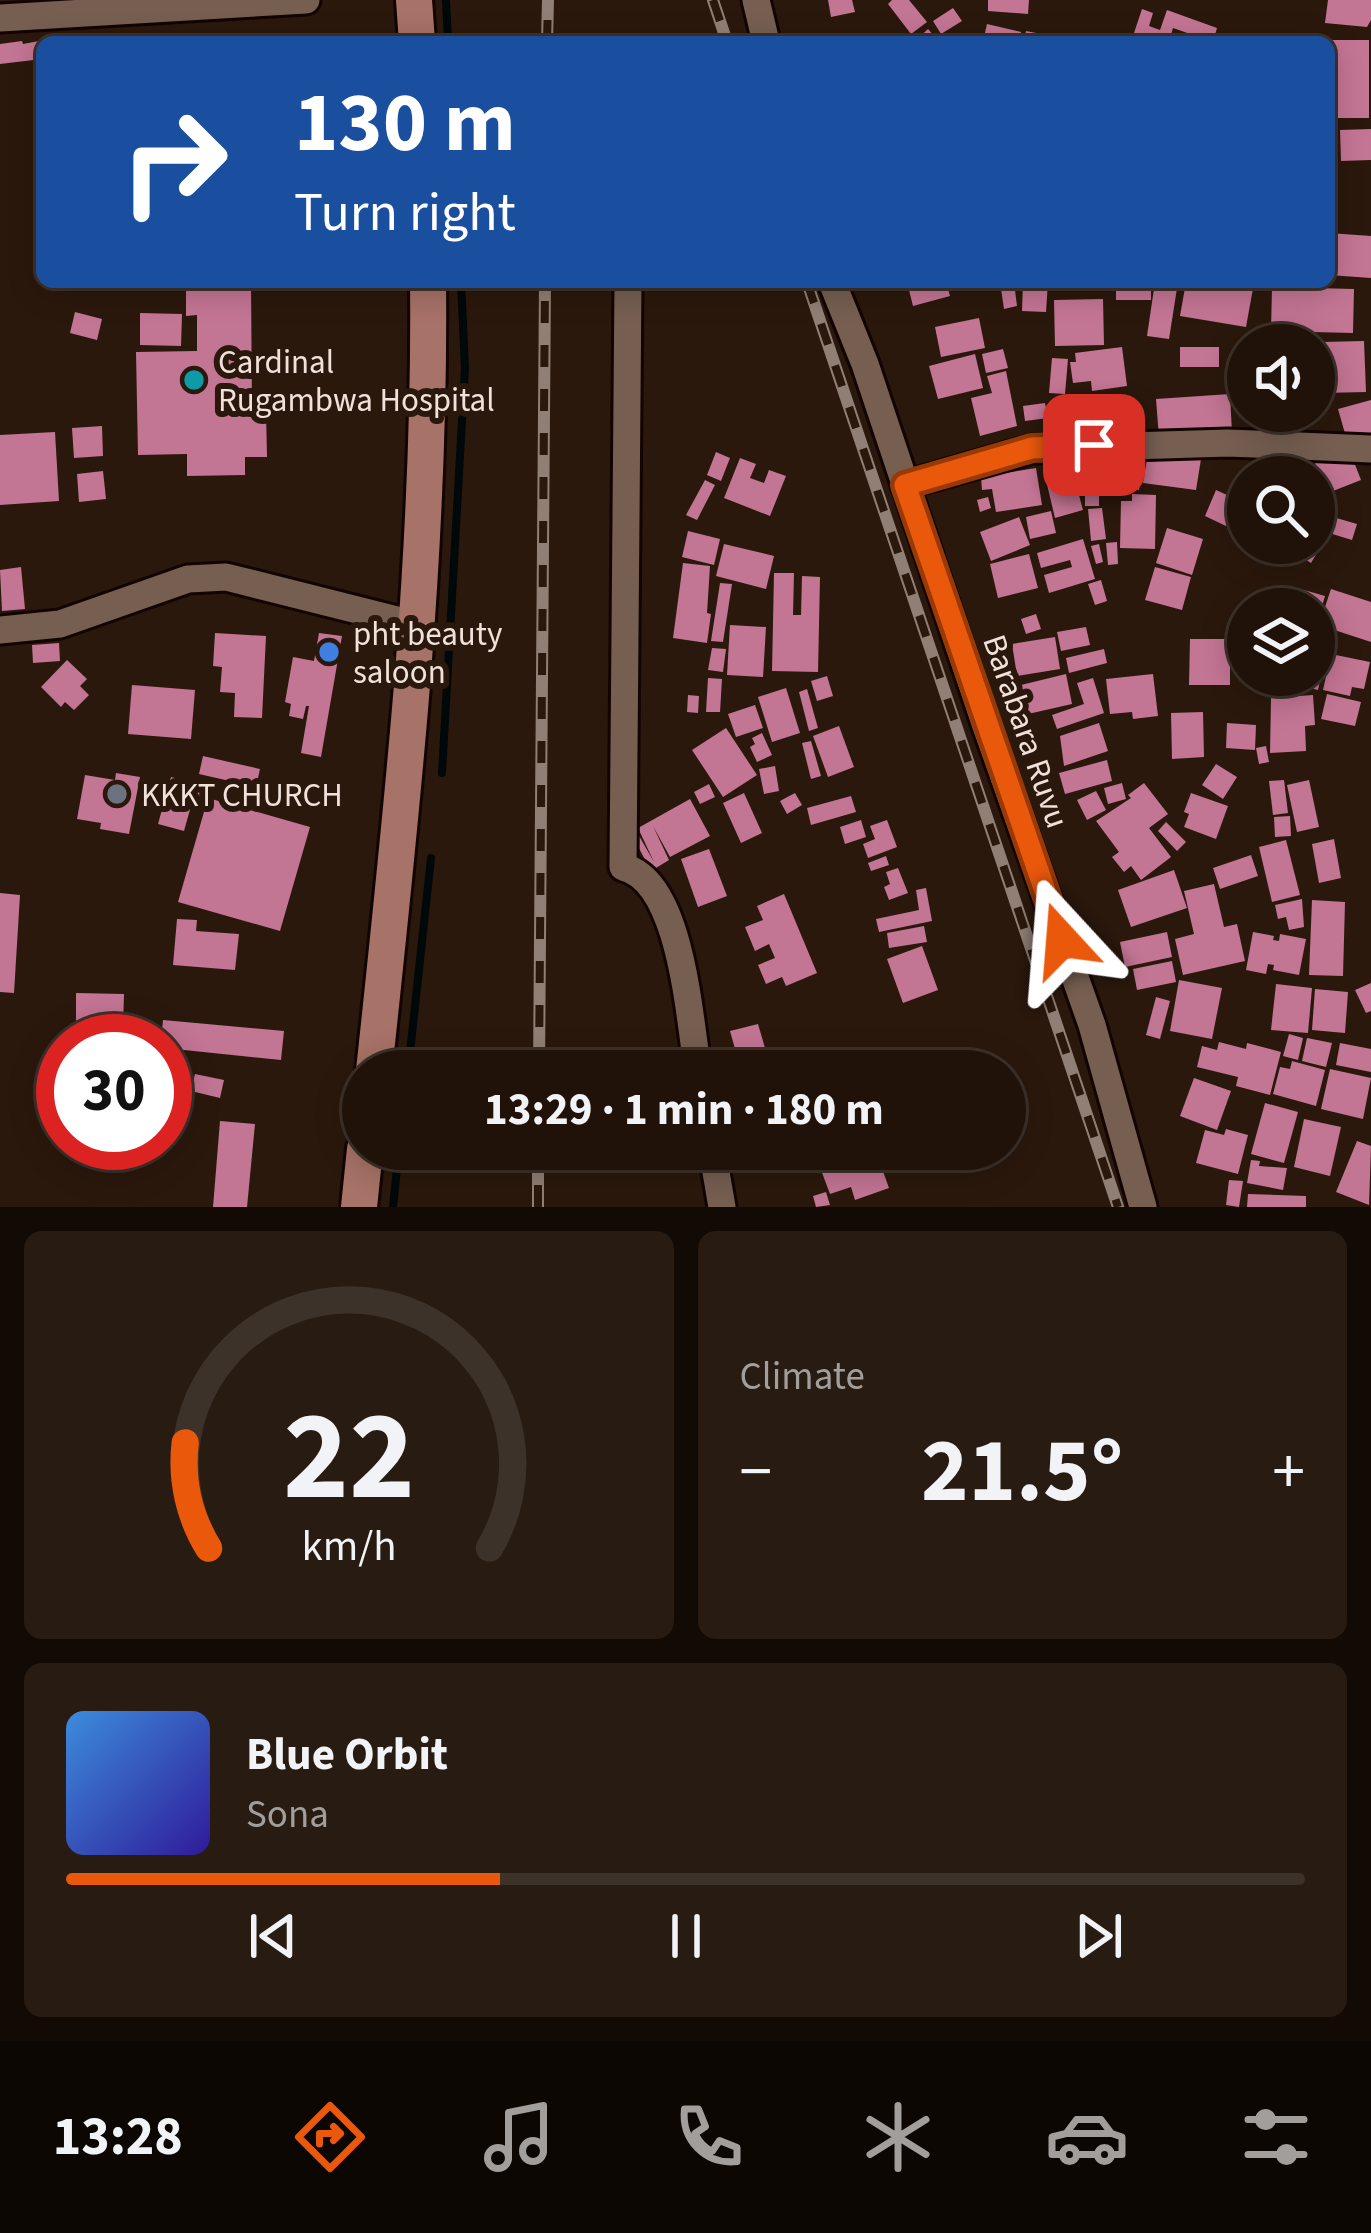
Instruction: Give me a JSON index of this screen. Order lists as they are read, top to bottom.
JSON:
{
  "streets": {
    "street": ["Barabara Ruvu"]
  },
  "places": ["Cardinal Rugambwa Hospital", "pht beauty saloon", "KKKT CHURCH"],
  "page": {
    "turn": ["130 m", "Turn right"],
    "limit": "30",
    "trip": "13:29 · 1 min · 180 m",
    "tile": "Climate",
    "heat": ["−", "21.5°", "+"],
    "song": ["Blue Orbit", "Sona"],
    "tabs": "13:28",
    "gauge": ["22", "km/h"]
  }
}
